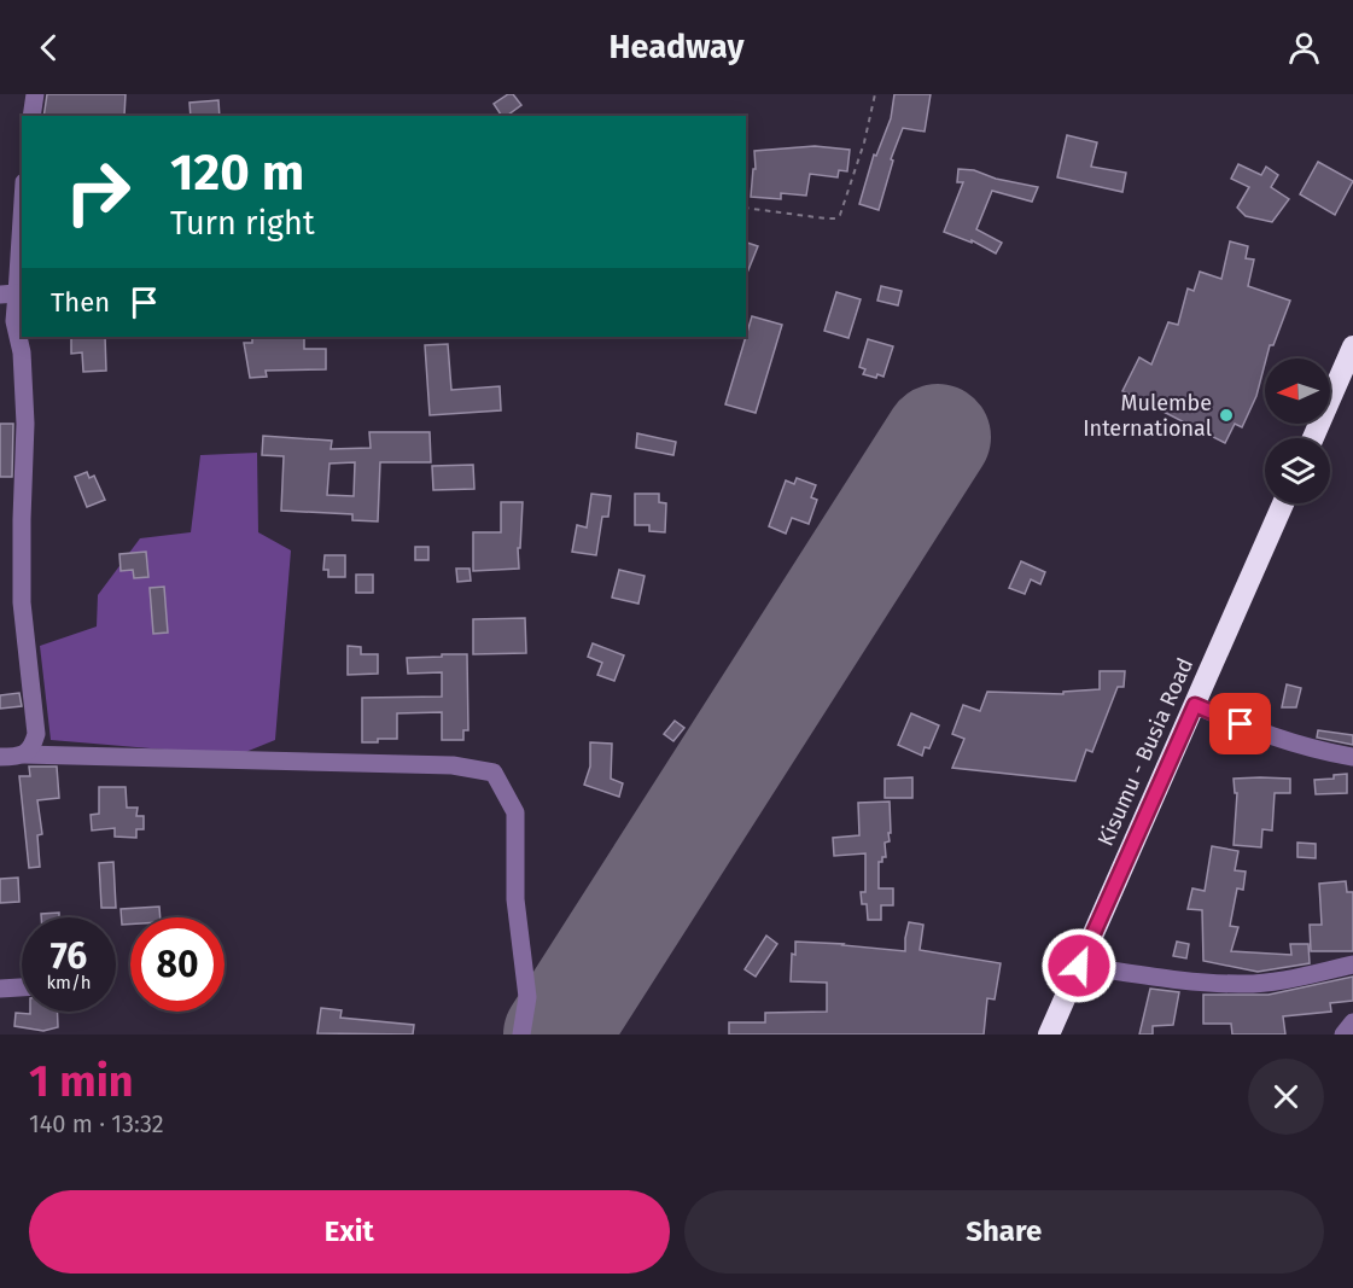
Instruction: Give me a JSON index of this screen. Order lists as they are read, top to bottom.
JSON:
{
  "streets": {
    "highway": ["Kisumu - Busia Road"]
  },
  "places": ["Mulembe International"],
  "north": "left",
  "page": {
    "header": "Headway",
    "turn": ["120 m", "Turn right"],
    "then": "Then",
    "speed": "76 km/h",
    "limit": "80",
    "heading": ["1 min", "140 m · 13:32"],
    "buttons": ["Exit", "Share"]
  }
}
